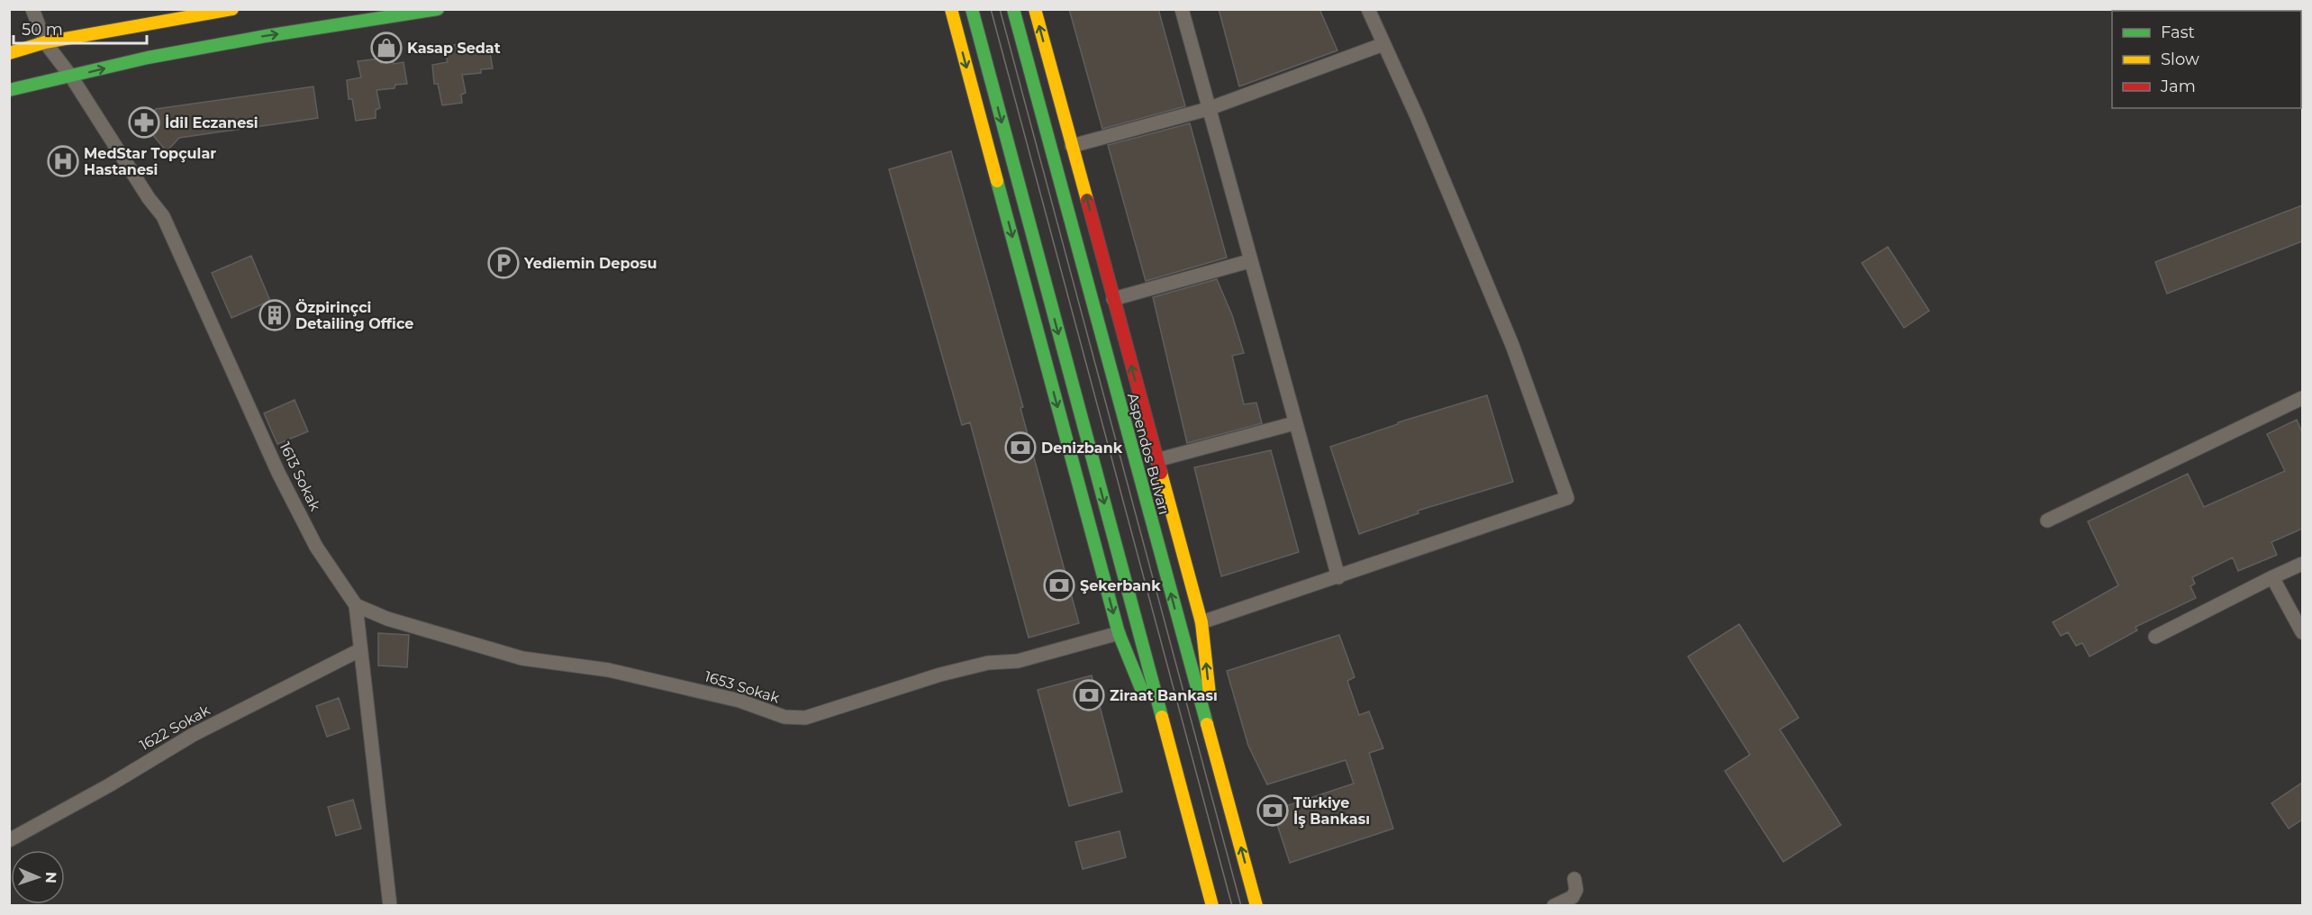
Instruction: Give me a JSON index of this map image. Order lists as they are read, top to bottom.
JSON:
{
  "streets": {
    "main road": ["Aspendos Bulvarı"],
    "street": ["1613 Sokak", "1653 Sokak", "1622 Sokak"]
  },
  "crossings": [
    ["1613 Sokak", "1653 Sokak"],
    ["1613 Sokak", "1622 Sokak"]
  ],
  "places": {
    "shop": ["Kasap Sedat"],
    "pharmacy": ["İdil Eczanesi"],
    "hospital": ["MedStar Topçular Hastanesi"],
    "parking": ["Yediemin Deposu"],
    "building": ["Özpirinçci Detailing Office"],
    "bank": [
      "Denizbank",
      "Şekerbank",
      "Ziraat Bankası",
      "Türkiye İş Bankası"
    ]
  },
  "legend": ["Fast", "Slow", "Jam"],
  "scale_bar": "50 m",
  "north": "right"
}
